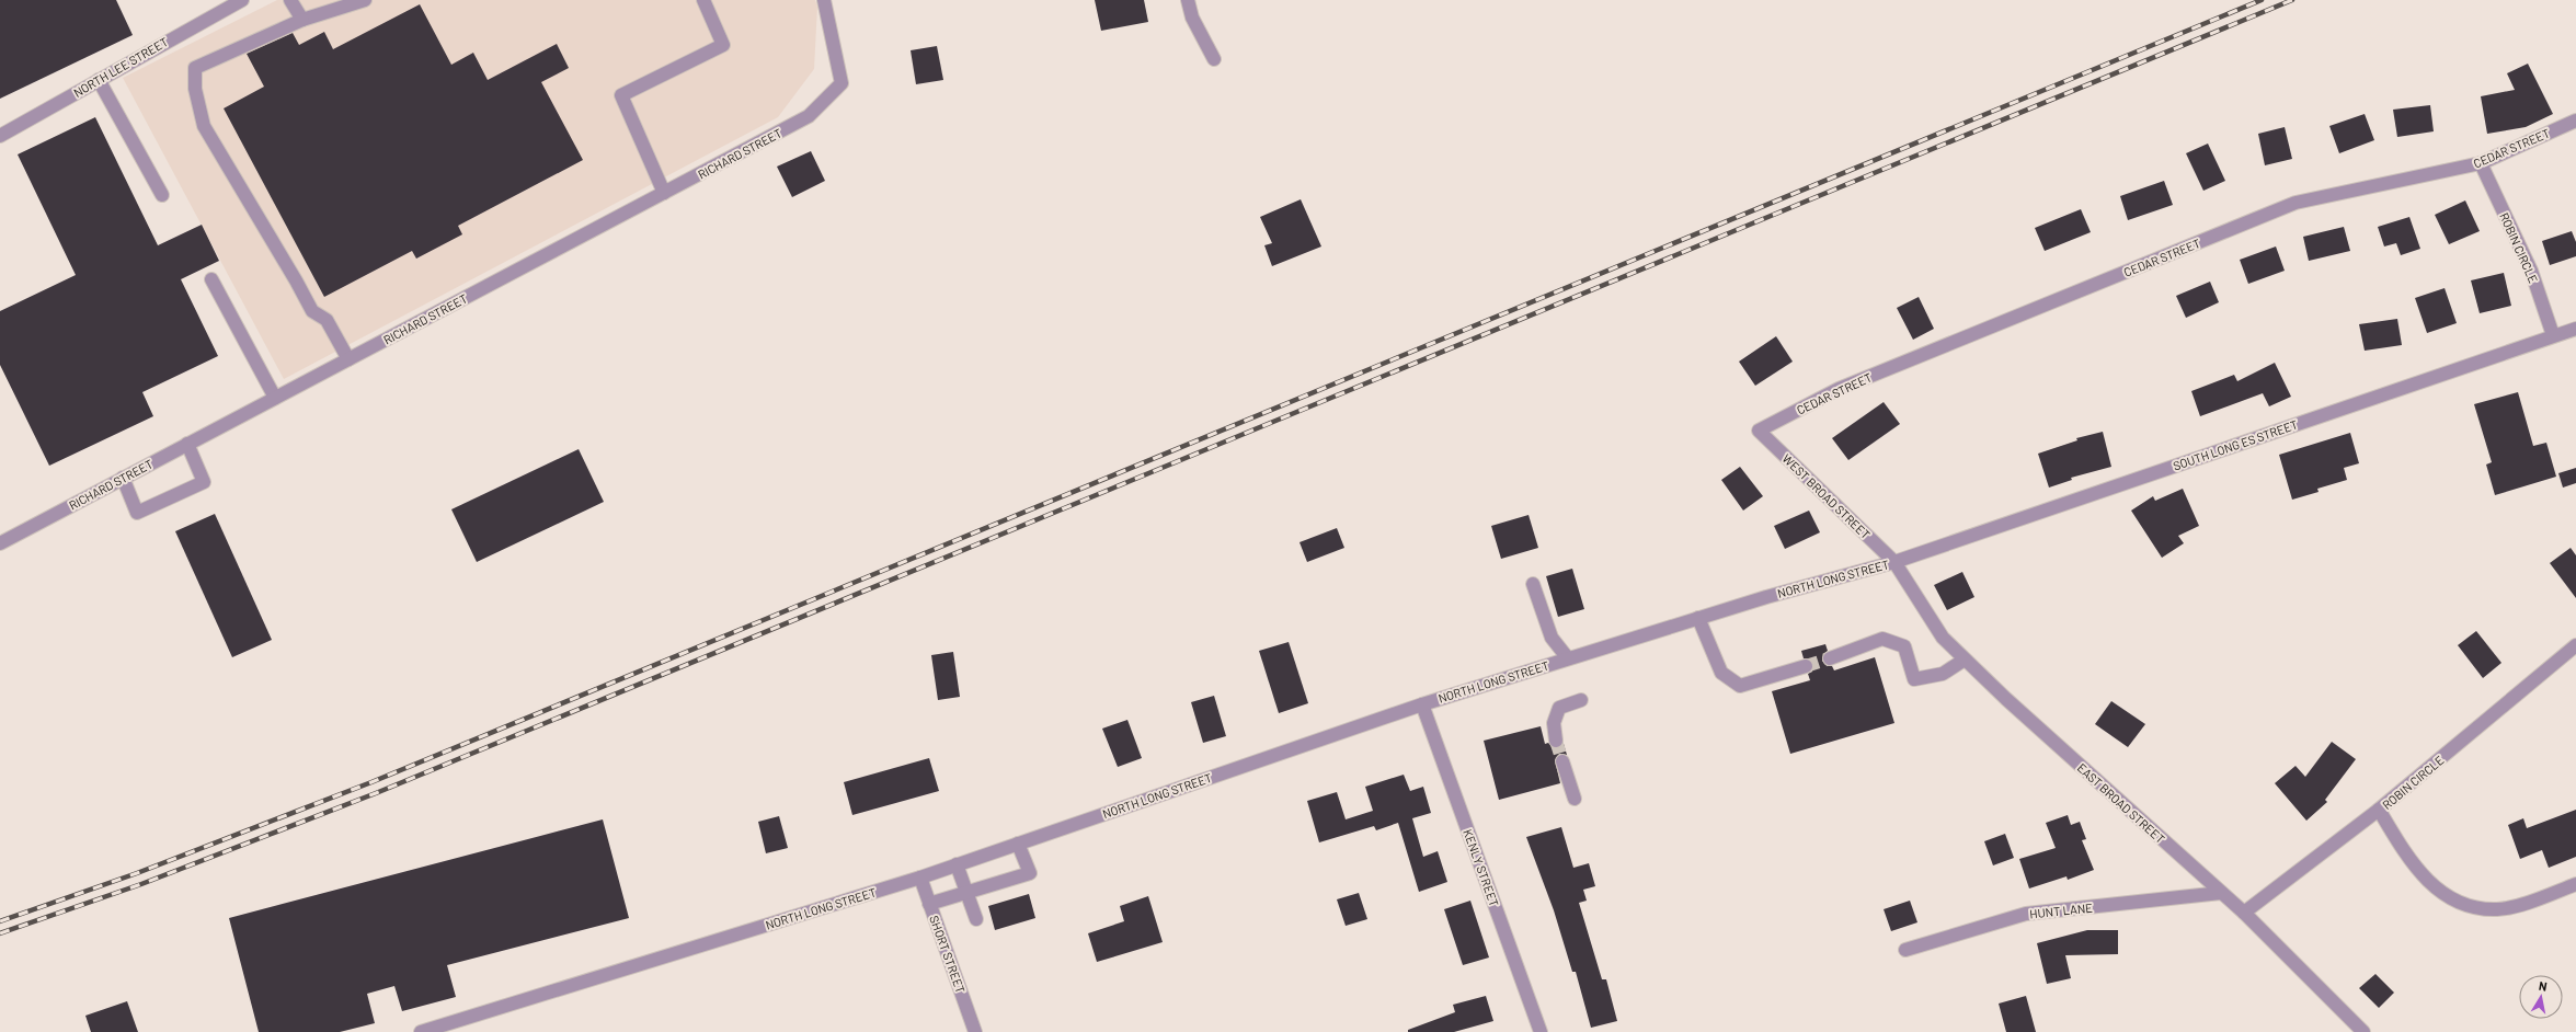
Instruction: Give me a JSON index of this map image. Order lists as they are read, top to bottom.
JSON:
{
  "streets": {
    "street": [
      "NORTH LEE STREET",
      "CEDAR STREET",
      "RICHARD STREET",
      "ROBIN CIRCLE",
      "SOUTH LONG ES STREET",
      "WEST BROAD STREET",
      "NORTH LONG STREET",
      "EAST BROAD STREET",
      "KENLY STREET",
      "HUNT LANE",
      "SHORT STREET"
    ]
  },
  "crossings": [
    ["CEDAR STREET", "ROBIN CIRCLE"],
    ["CEDAR STREET", "WEST BROAD STREET"],
    ["ROBIN CIRCLE", "SOUTH LONG ES STREET"],
    ["ROBIN CIRCLE", "EAST BROAD STREET"],
    ["SOUTH LONG ES STREET", "WEST BROAD STREET"],
    ["SOUTH LONG ES STREET", "NORTH LONG STREET"],
    ["SOUTH LONG ES STREET", "EAST BROAD STREET"],
    ["WEST BROAD STREET", "NORTH LONG STREET"],
    ["WEST BROAD STREET", "EAST BROAD STREET"],
    ["NORTH LONG STREET", "EAST BROAD STREET"],
    ["NORTH LONG STREET", "KENLY STREET"],
    ["NORTH LONG STREET", "SHORT STREET"],
    ["EAST BROAD STREET", "HUNT LANE"]
  ],
  "north": "top"
}
